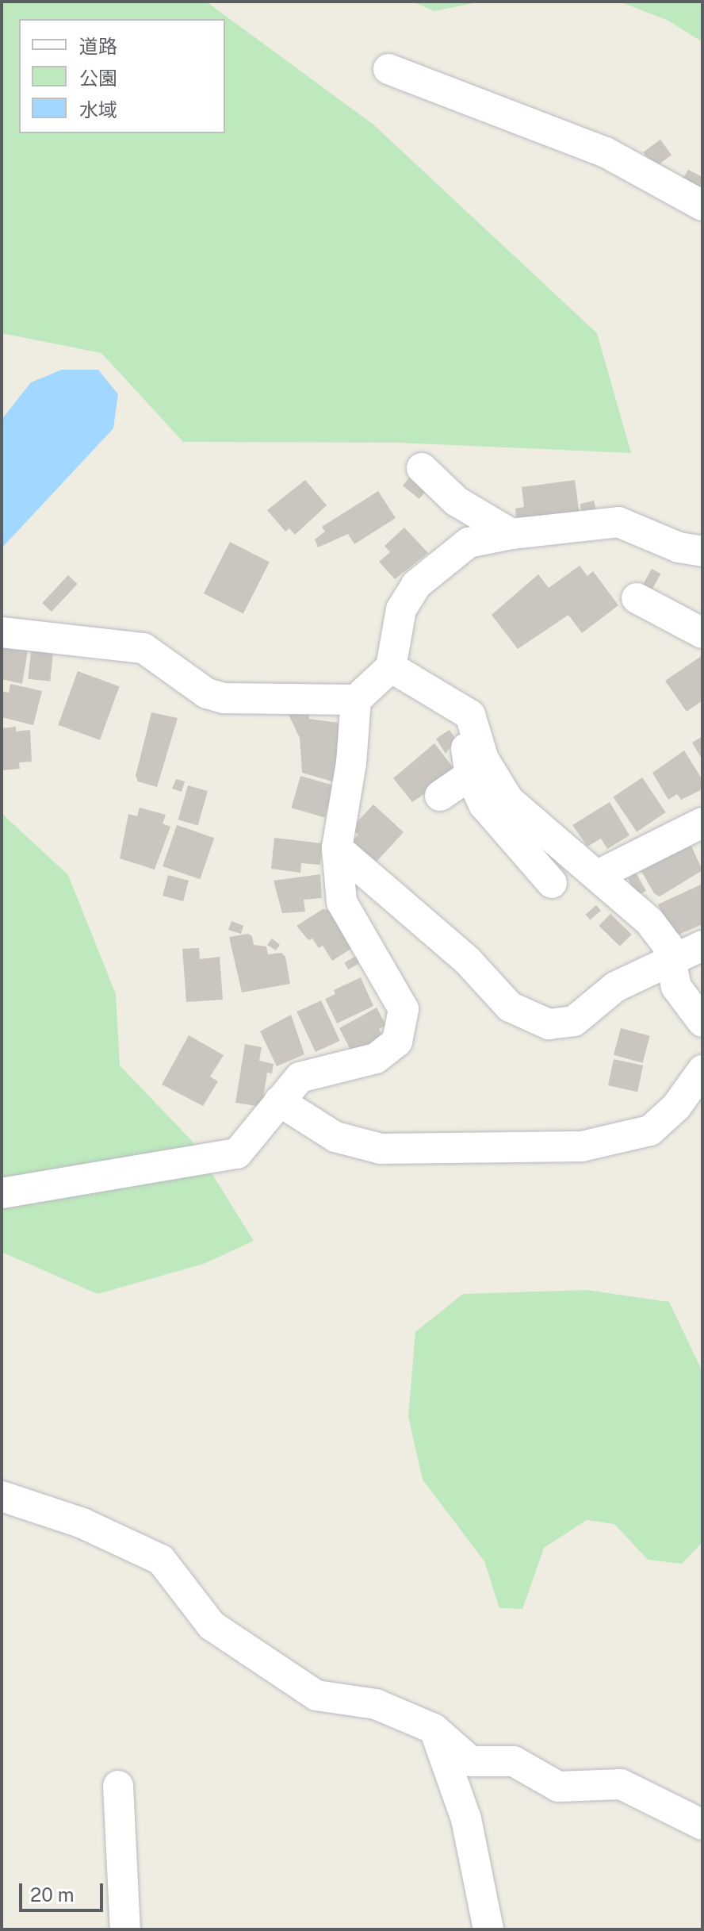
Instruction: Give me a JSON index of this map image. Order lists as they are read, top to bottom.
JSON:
{
  "legend": ["道路", "公園", "水域"],
  "scale_bar": "20 m"
}
